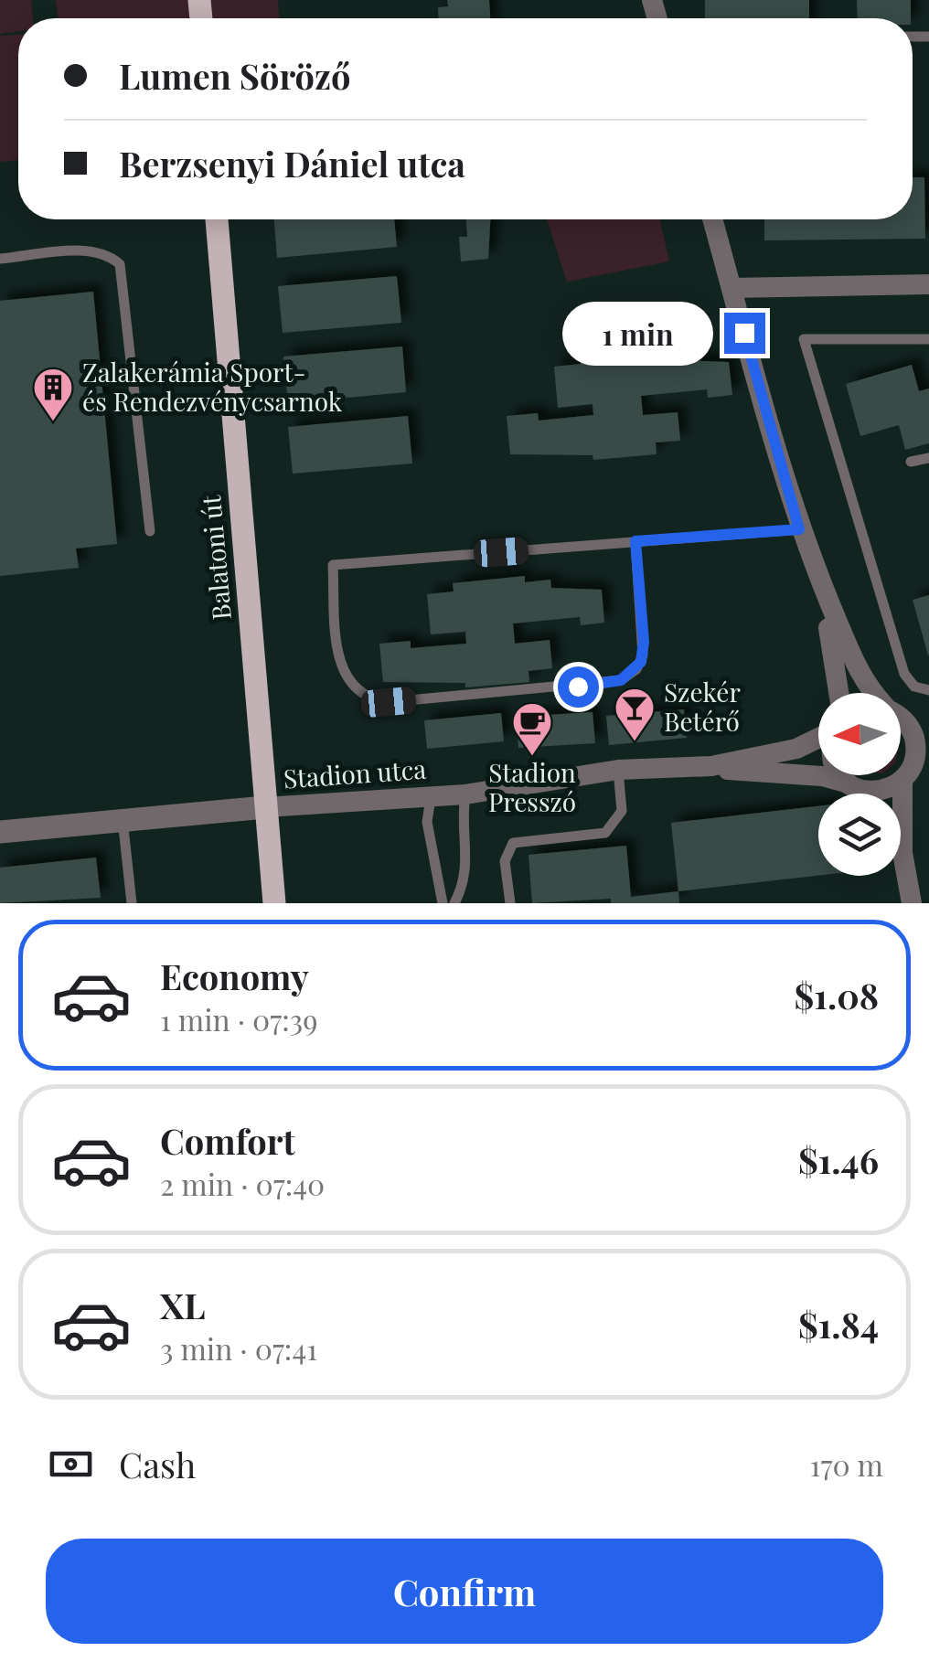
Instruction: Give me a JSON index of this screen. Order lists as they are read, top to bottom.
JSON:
{
  "streets": {
    "main road": ["Balatoni út"],
    "street": ["Stadion utca"]
  },
  "crossings": [
    ["Balatoni út", "Stadion utca"]
  ],
  "places": {
    "building": ["Zalakerámia Sport- és Rendezvénycsarnok"],
    "bar": ["Szekér Betérő"],
    "cafe": ["Stadion Presszó"]
  },
  "north": "left",
  "page": {
    "banner": ["Lumen Söröző", "Berzsenyi Dániel utca"],
    "bubble": "1 min",
    "list": [
      {
        "name": "Economy",
        "note": "1 min · 07:39",
        "value": "$1.08"
      },
      {
        "name": "Comfort",
        "note": "2 min · 07:40",
        "value": "$1.46"
      },
      {
        "name": "XL",
        "note": "3 min · 07:41",
        "value": "$1.84"
      }
    ],
    "pay": ["Cash", "170 m"],
    "buttons": "Confirm"
  }
}
